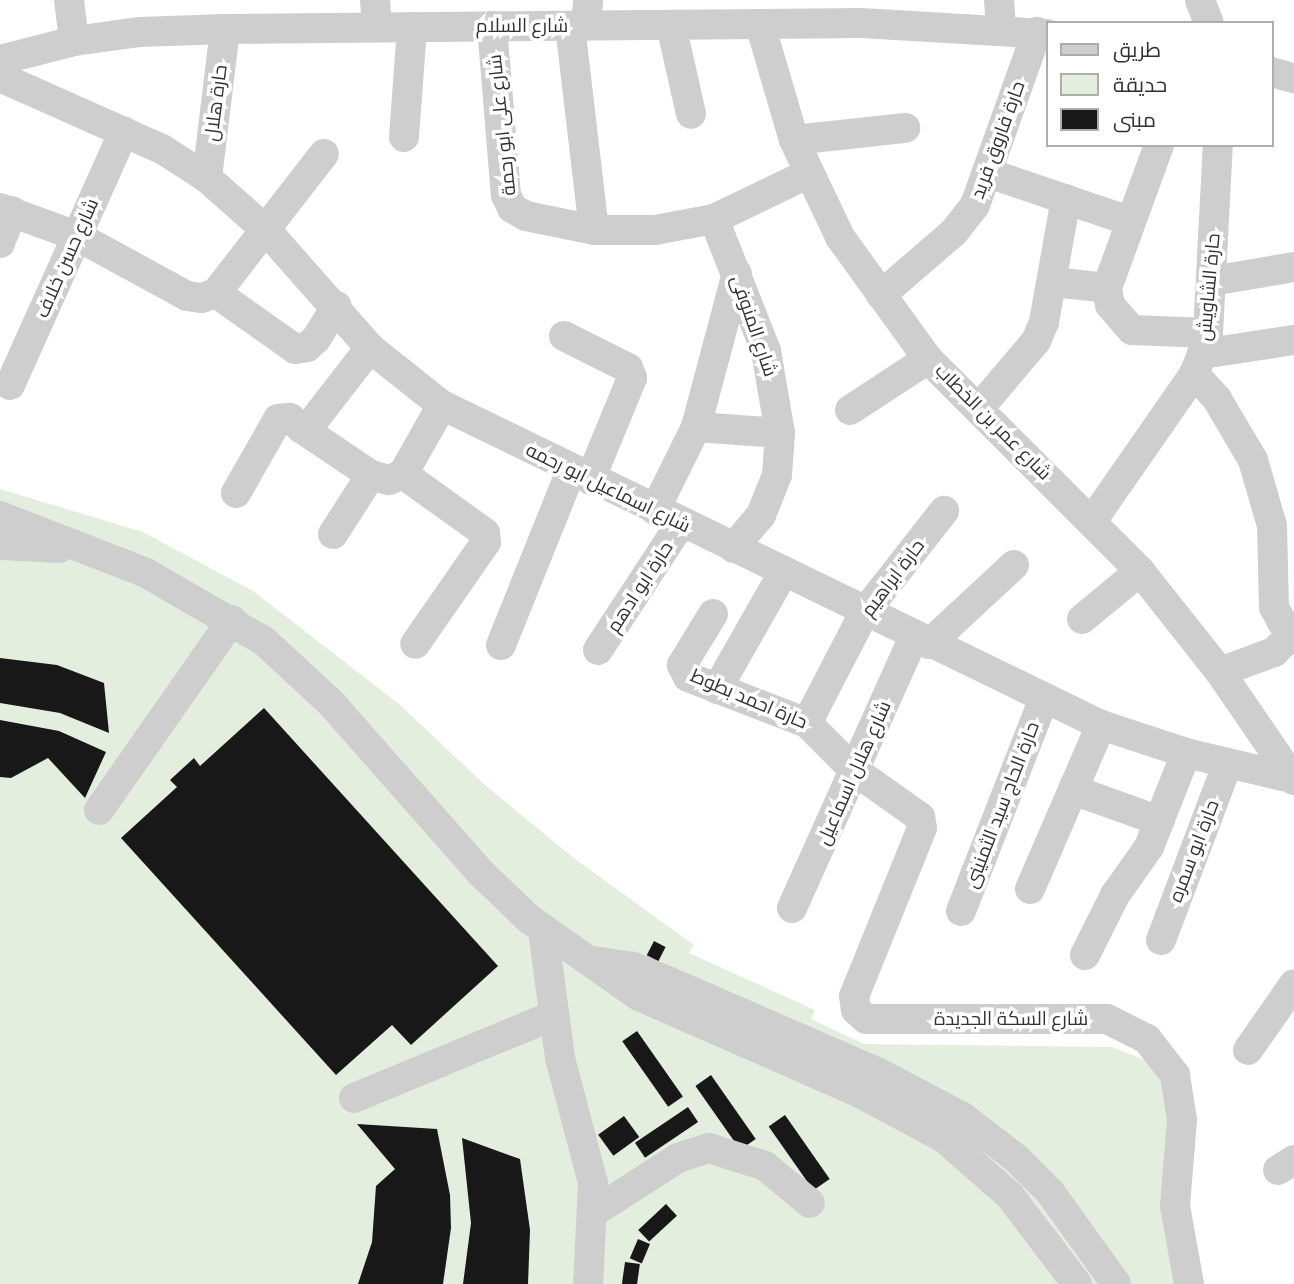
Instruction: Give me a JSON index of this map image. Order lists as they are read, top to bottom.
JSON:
{
  "streets": {
    "street": [
      "شارع السلام",
      "حارة هلال",
      "شارع على ابو رحمة",
      "حارة فاروق فريد",
      "شارع حسن خلاف",
      "حارة الشاويش",
      "شارع المنوفى",
      "شارع عمر بن الخطاب",
      "شارع اسماعيل ابو رحمه",
      "حارة ابراهيم",
      "حارة ابو ادهم",
      "حارة احمد بطوط",
      "شارع هلال اسماعيل",
      "حارة الحاج سيد الثمنينى",
      "حارة ابو سمره",
      "شارع السكة الجديدة"
    ]
  },
  "crossings": [
    ["شارع السلام", "حارة هلال"],
    ["شارع السلام", "شارع على ابو رحمة"],
    ["شارع السلام", "حارة فاروق فريد"],
    ["شارع السلام", "شارع عمر بن الخطاب"],
    ["حارة هلال", "شارع اسماعيل ابو رحمه"],
    ["شارع على ابو رحمة", "شارع المنوفى"],
    ["شارع على ابو رحمة", "شارع عمر بن الخطاب"],
    ["حارة فاروق فريد", "شارع عمر بن الخطاب"],
    ["شارع حسن خلاف", "شارع اسماعيل ابو رحمه"],
    ["شارع المنوفى", "شارع اسماعيل ابو رحمه"],
    ["شارع عمر بن الخطاب", "شارع اسماعيل ابو رحمه"],
    ["شارع اسماعيل ابو رحمه", "حارة ابراهيم"],
    ["شارع اسماعيل ابو رحمه", "حارة ابو ادهم"],
    ["شارع اسماعيل ابو رحمه", "شارع هلال اسماعيل"],
    ["شارع اسماعيل ابو رحمه", "حارة الحاج سيد الثمنينى"],
    ["شارع اسماعيل ابو رحمه", "حارة ابو سمره"],
    ["حارة ابراهيم", "حارة احمد بطوط"],
    ["حارة احمد بطوط", "شارع هلال اسماعيل"],
    ["حارة احمد بطوط", "شارع السكة الجديدة"]
  ],
  "legend": ["طريق", "حديقة", "مبنى"]
}
